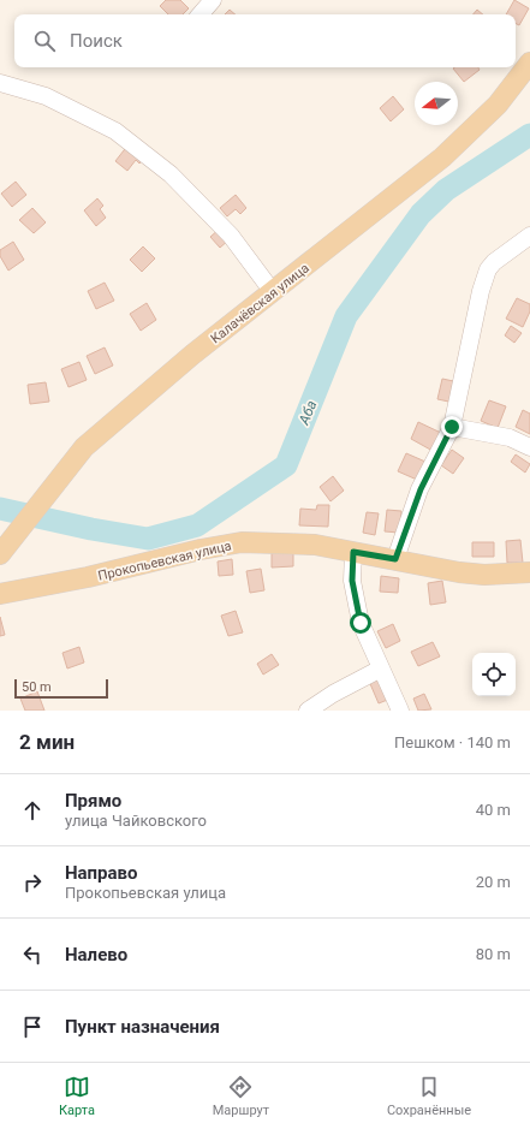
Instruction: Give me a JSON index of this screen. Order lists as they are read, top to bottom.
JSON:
{
  "streets": {
    "main road": ["Калачёвская улица", "Прокопьевская улица"]
  },
  "water": ["Аба"],
  "scale_bar": "50 m",
  "north": "left",
  "page": {
    "search": "Поиск",
    "scale": "50 m",
    "heading": ["2 мин", "Пешком · 140 m"],
    "list": [
      ["Прямо", "улица Чайковского", "40 m"],
      ["Направо", "Прокопьевская улица", "20 m"],
      ["Налево", "80 m"],
      "Пункт назначения"
    ],
    "nav": ["Карта", "Маршрут", "Сохранённые"]
  }
}
